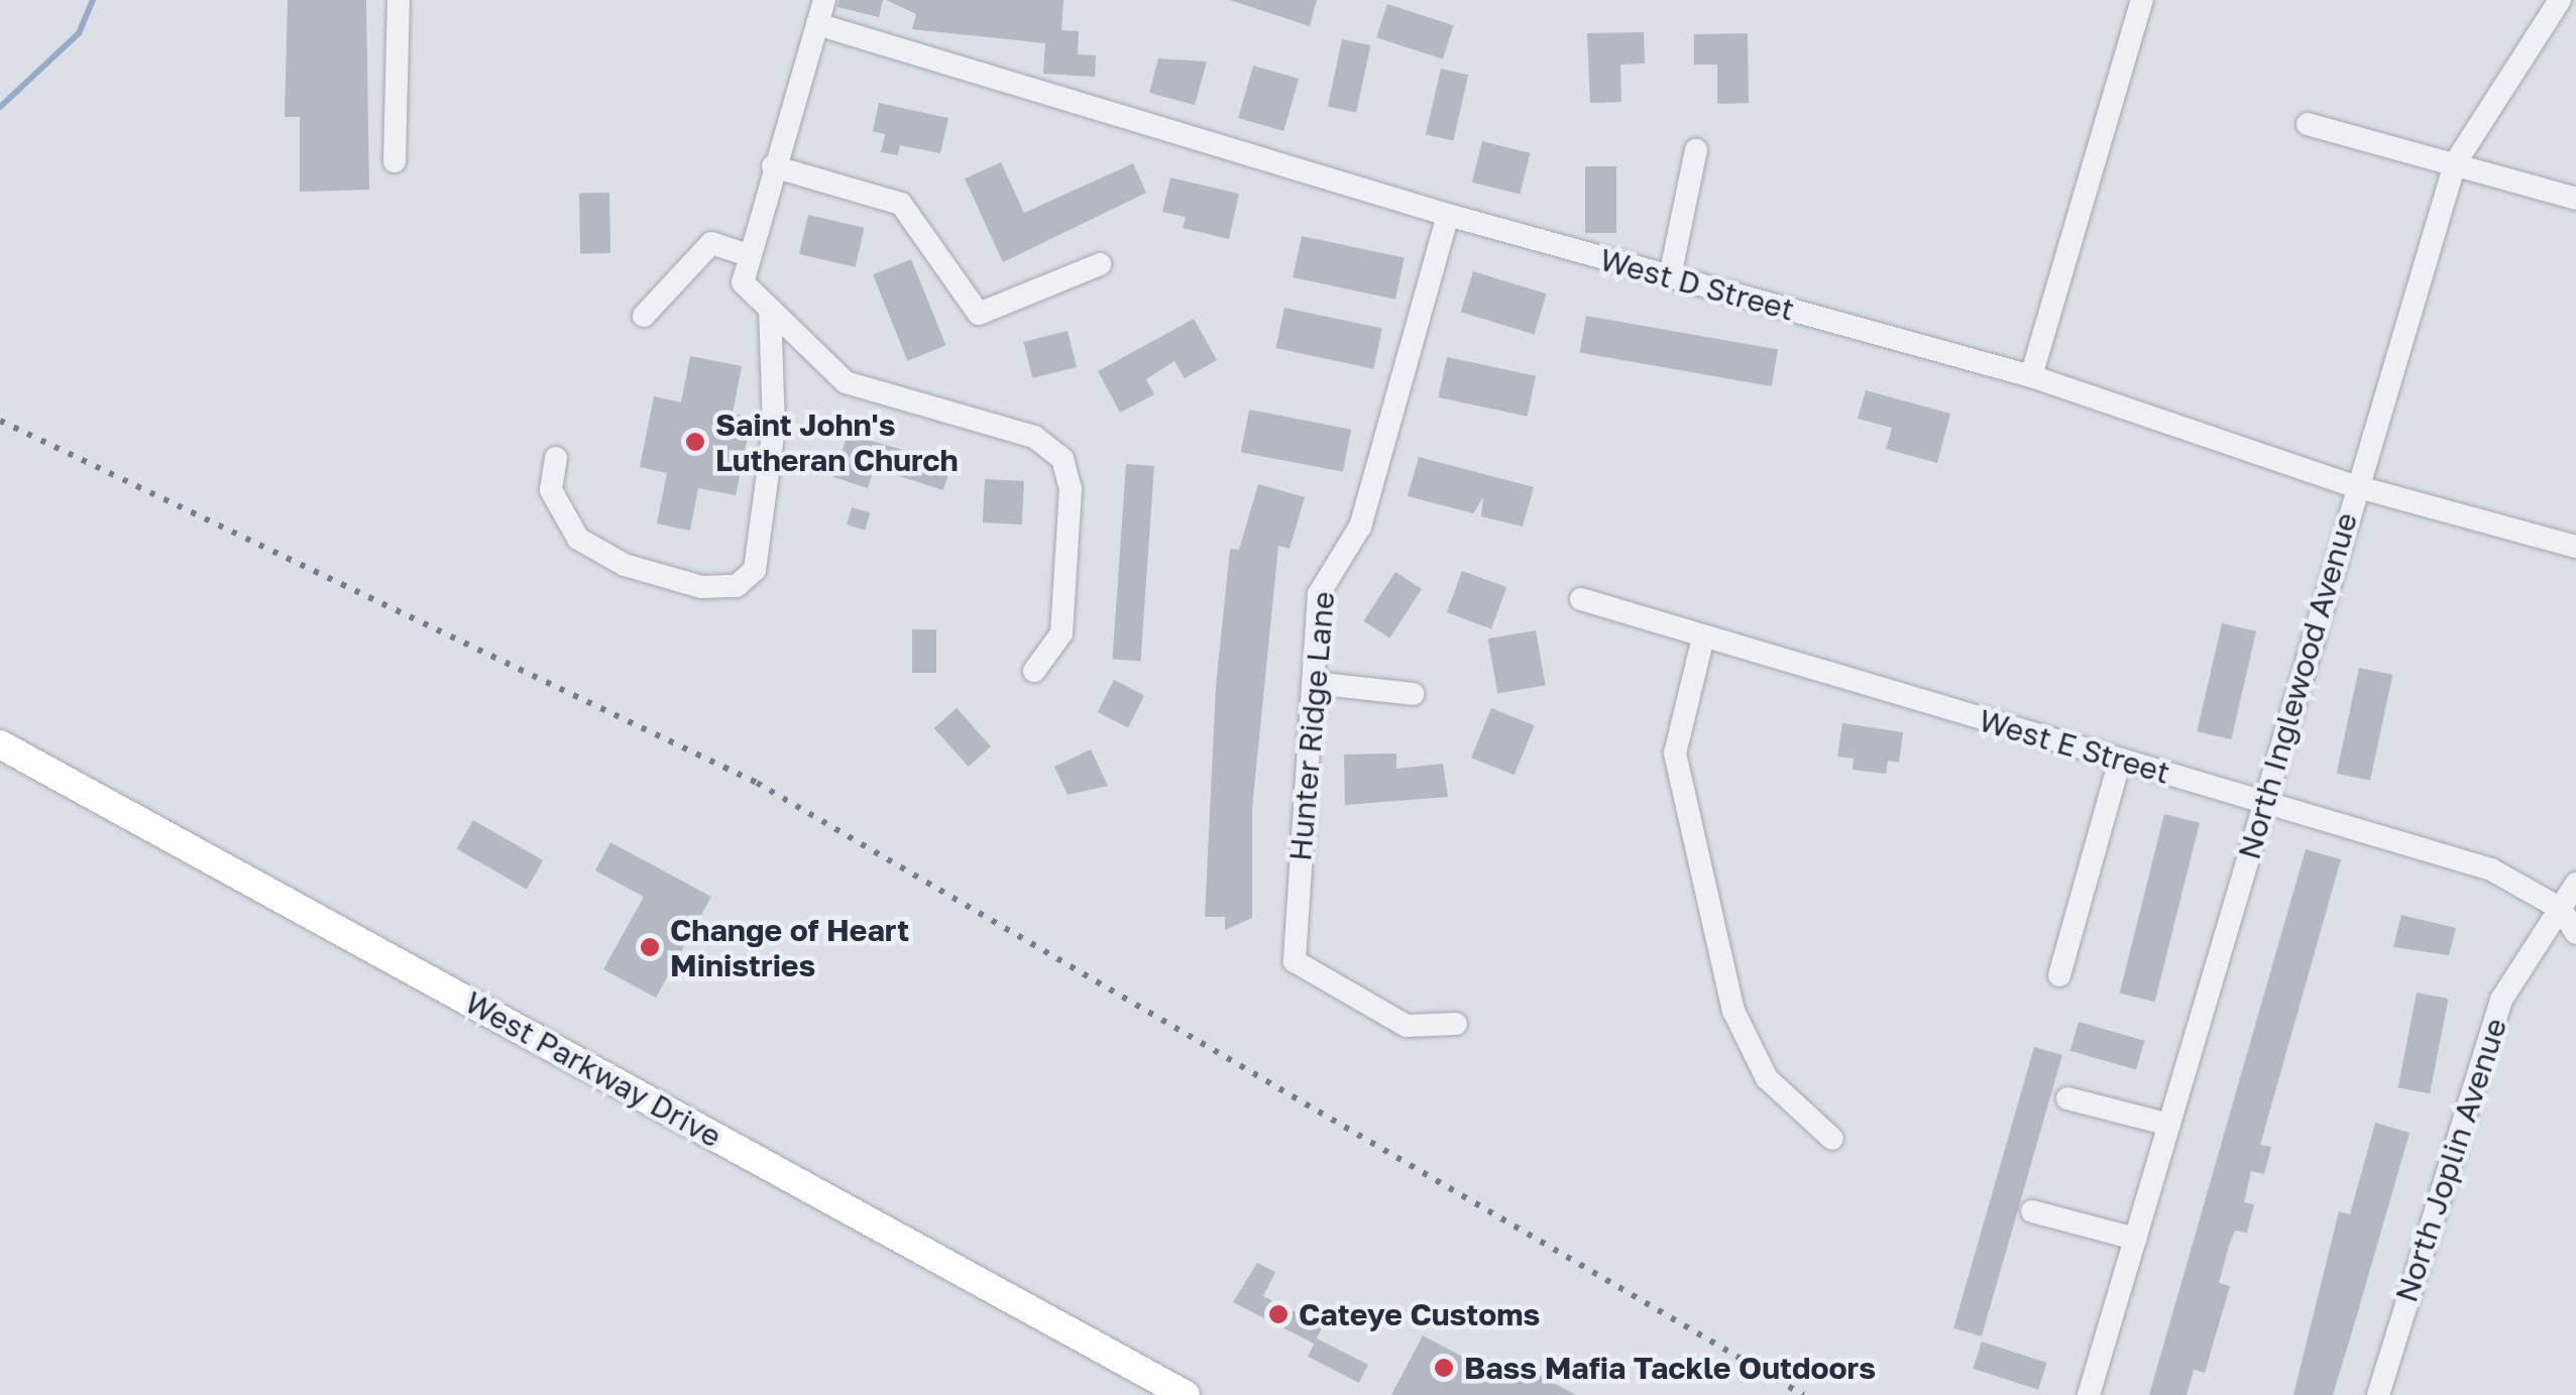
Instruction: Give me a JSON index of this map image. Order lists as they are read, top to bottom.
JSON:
{
  "streets": {
    "main road": ["West Parkway Drive"],
    "street": [
      "West D Street",
      "North Inglewood Avenue",
      "Hunter Ridge Lane",
      "West E Street",
      "North Joplin Avenue"
    ]
  },
  "crossings": [
    ["West D Street", "North Inglewood Avenue"],
    ["West D Street", "Hunter Ridge Lane"],
    ["North Inglewood Avenue", "West E Street"],
    ["West E Street", "North Joplin Avenue"]
  ],
  "places": [
    "Saint John's Lutheran Church",
    "Change of Heart Ministries",
    "Cateye Customs",
    "Bass Mafia Tackle Outdoors"
  ]
}
